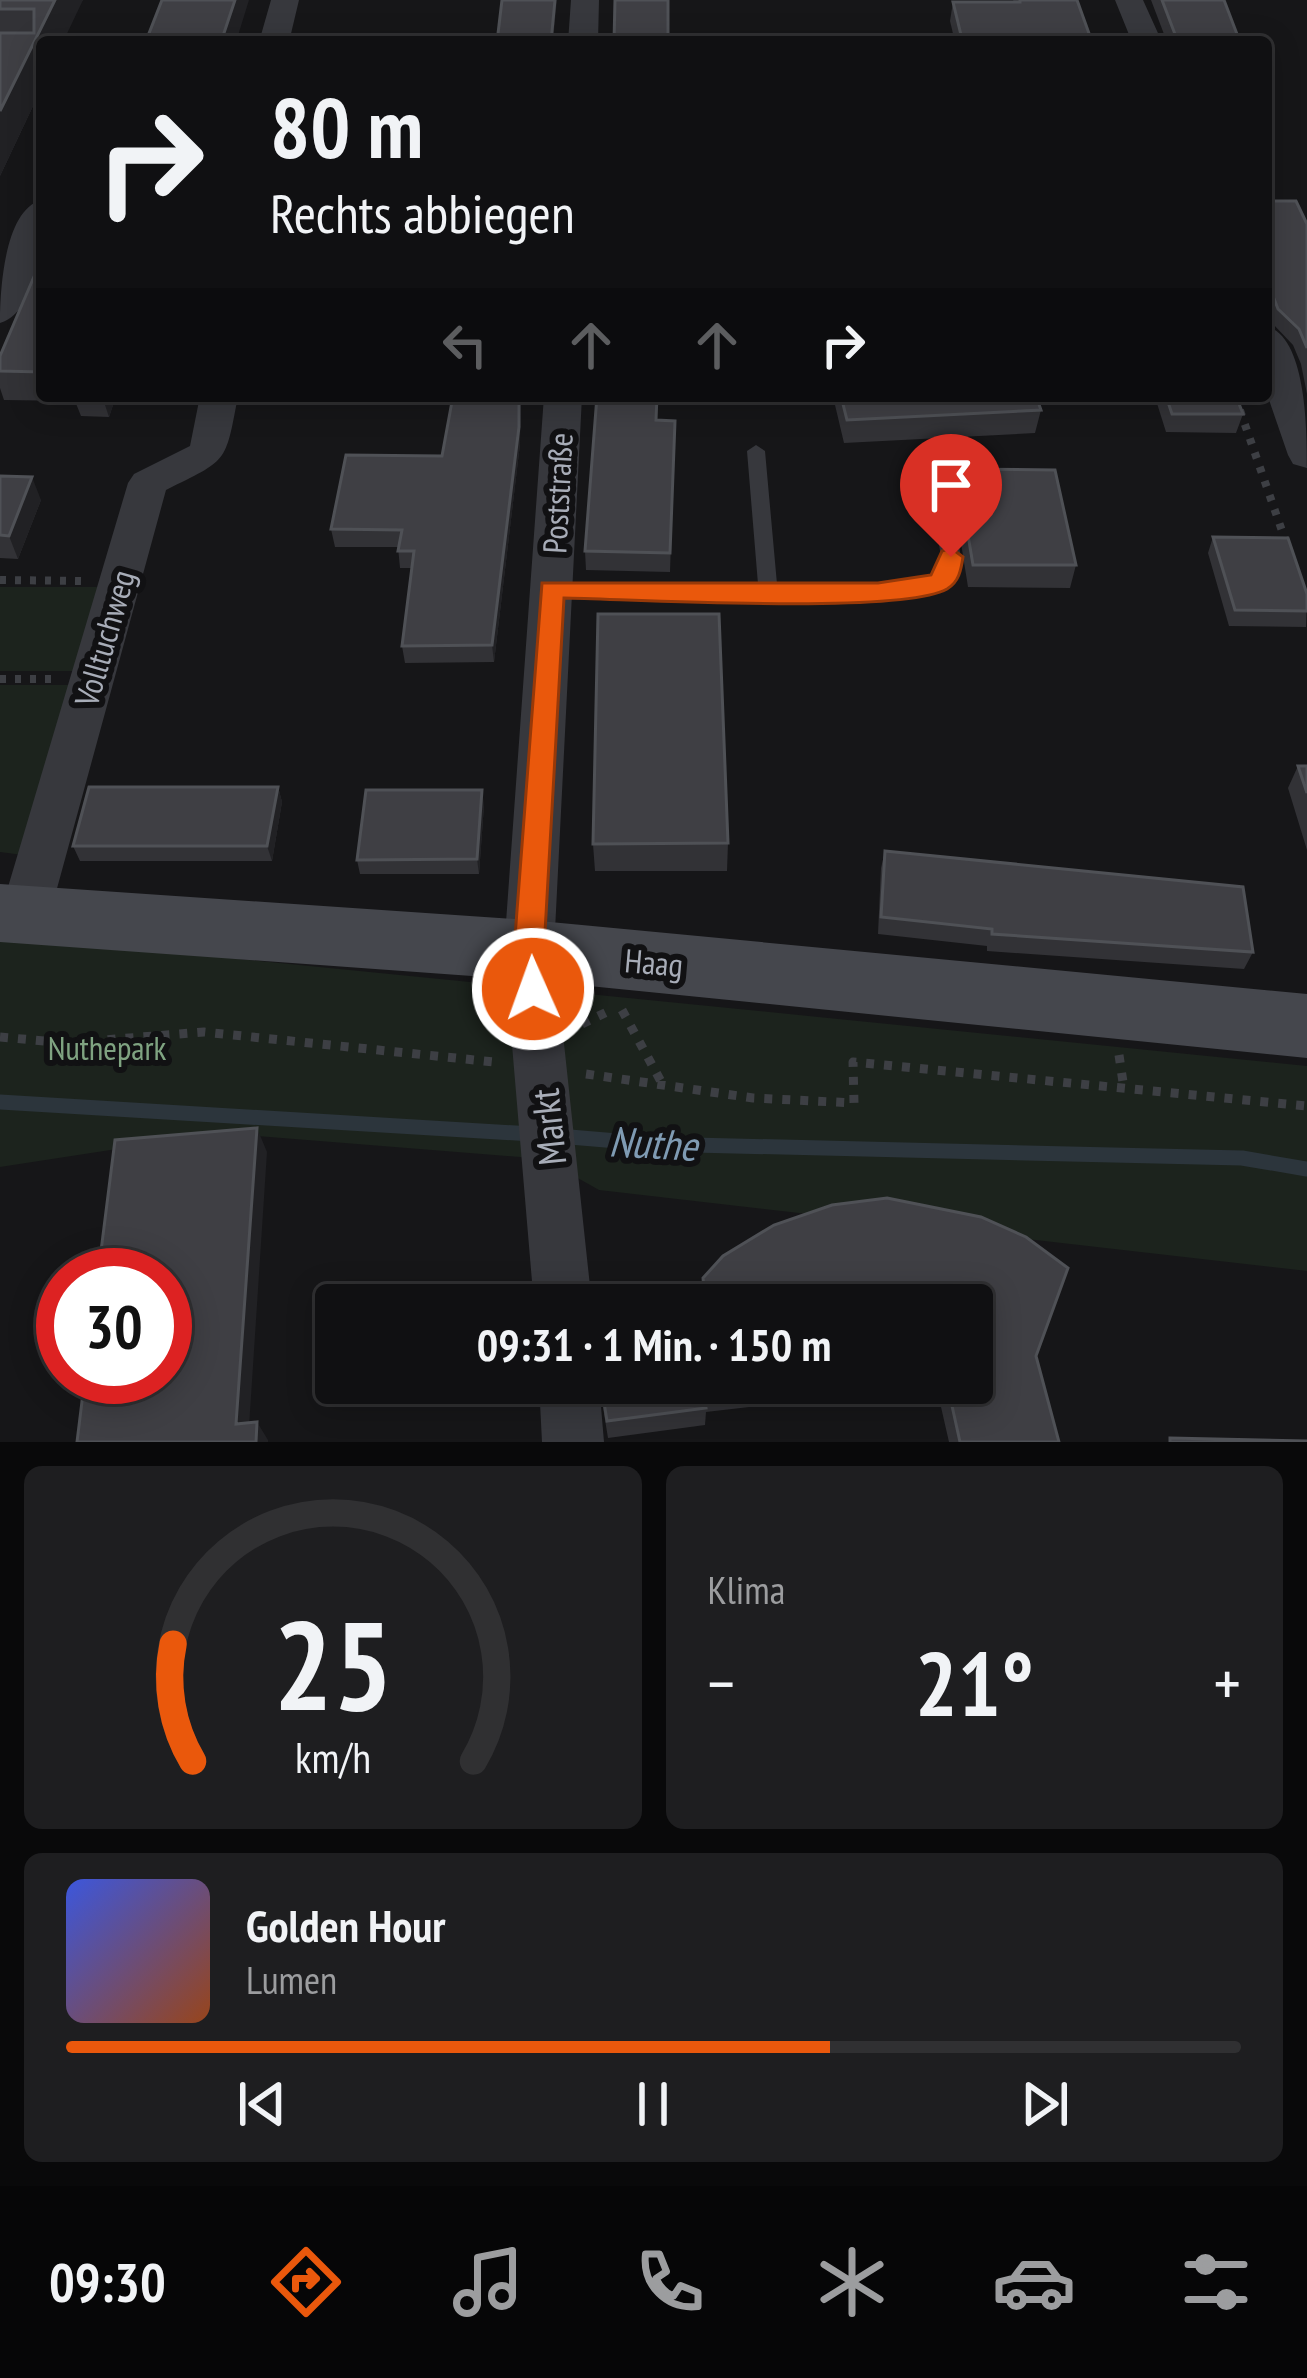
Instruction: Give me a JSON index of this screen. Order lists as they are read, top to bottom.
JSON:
{
  "streets": {
    "main road": ["Haag"],
    "street": ["Poststraße", "Volltuchweg", "Markt"]
  },
  "crossings": [
    ["Poststraße", "Haag"],
    ["Poststraße", "Markt"],
    ["Volltuchweg", "Haag"],
    ["Haag", "Markt"]
  ],
  "water": ["Nuthe"],
  "parks": ["Nuthepark"],
  "page": {
    "turn": ["80 m", "Rechts abbiegen"],
    "limit": "30",
    "trip": "09:31 · 1 Min. · 150 m",
    "tile": "Klima",
    "heat": ["−", "21°", "+"],
    "song": ["Golden Hour", "Lumen"],
    "tabs": "09:30",
    "gauge": ["25", "km/h"]
  }
}
